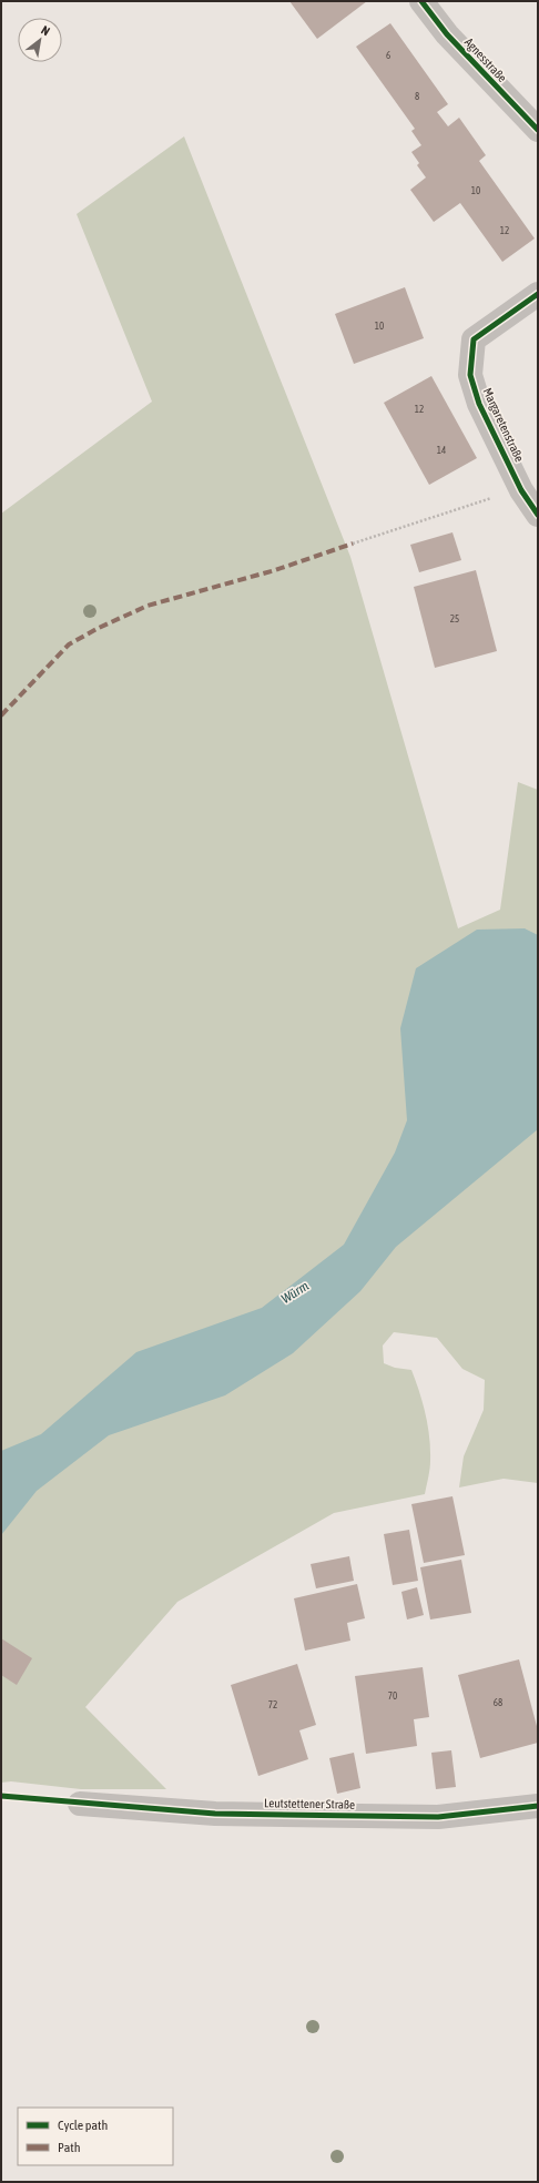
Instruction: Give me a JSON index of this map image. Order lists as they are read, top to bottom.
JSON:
{
  "streets": {
    "street": ["Agnesstraße", "Margaretenstraße", "Leutstettener Straße"]
  },
  "water": ["Würm"],
  "house_numbers": [
    "6",
    "8",
    "10",
    "12",
    "10",
    "12",
    "14",
    "25",
    "70",
    "68",
    "72"
  ],
  "legend": ["Cycle path", "Path"],
  "north": "top right"
}
